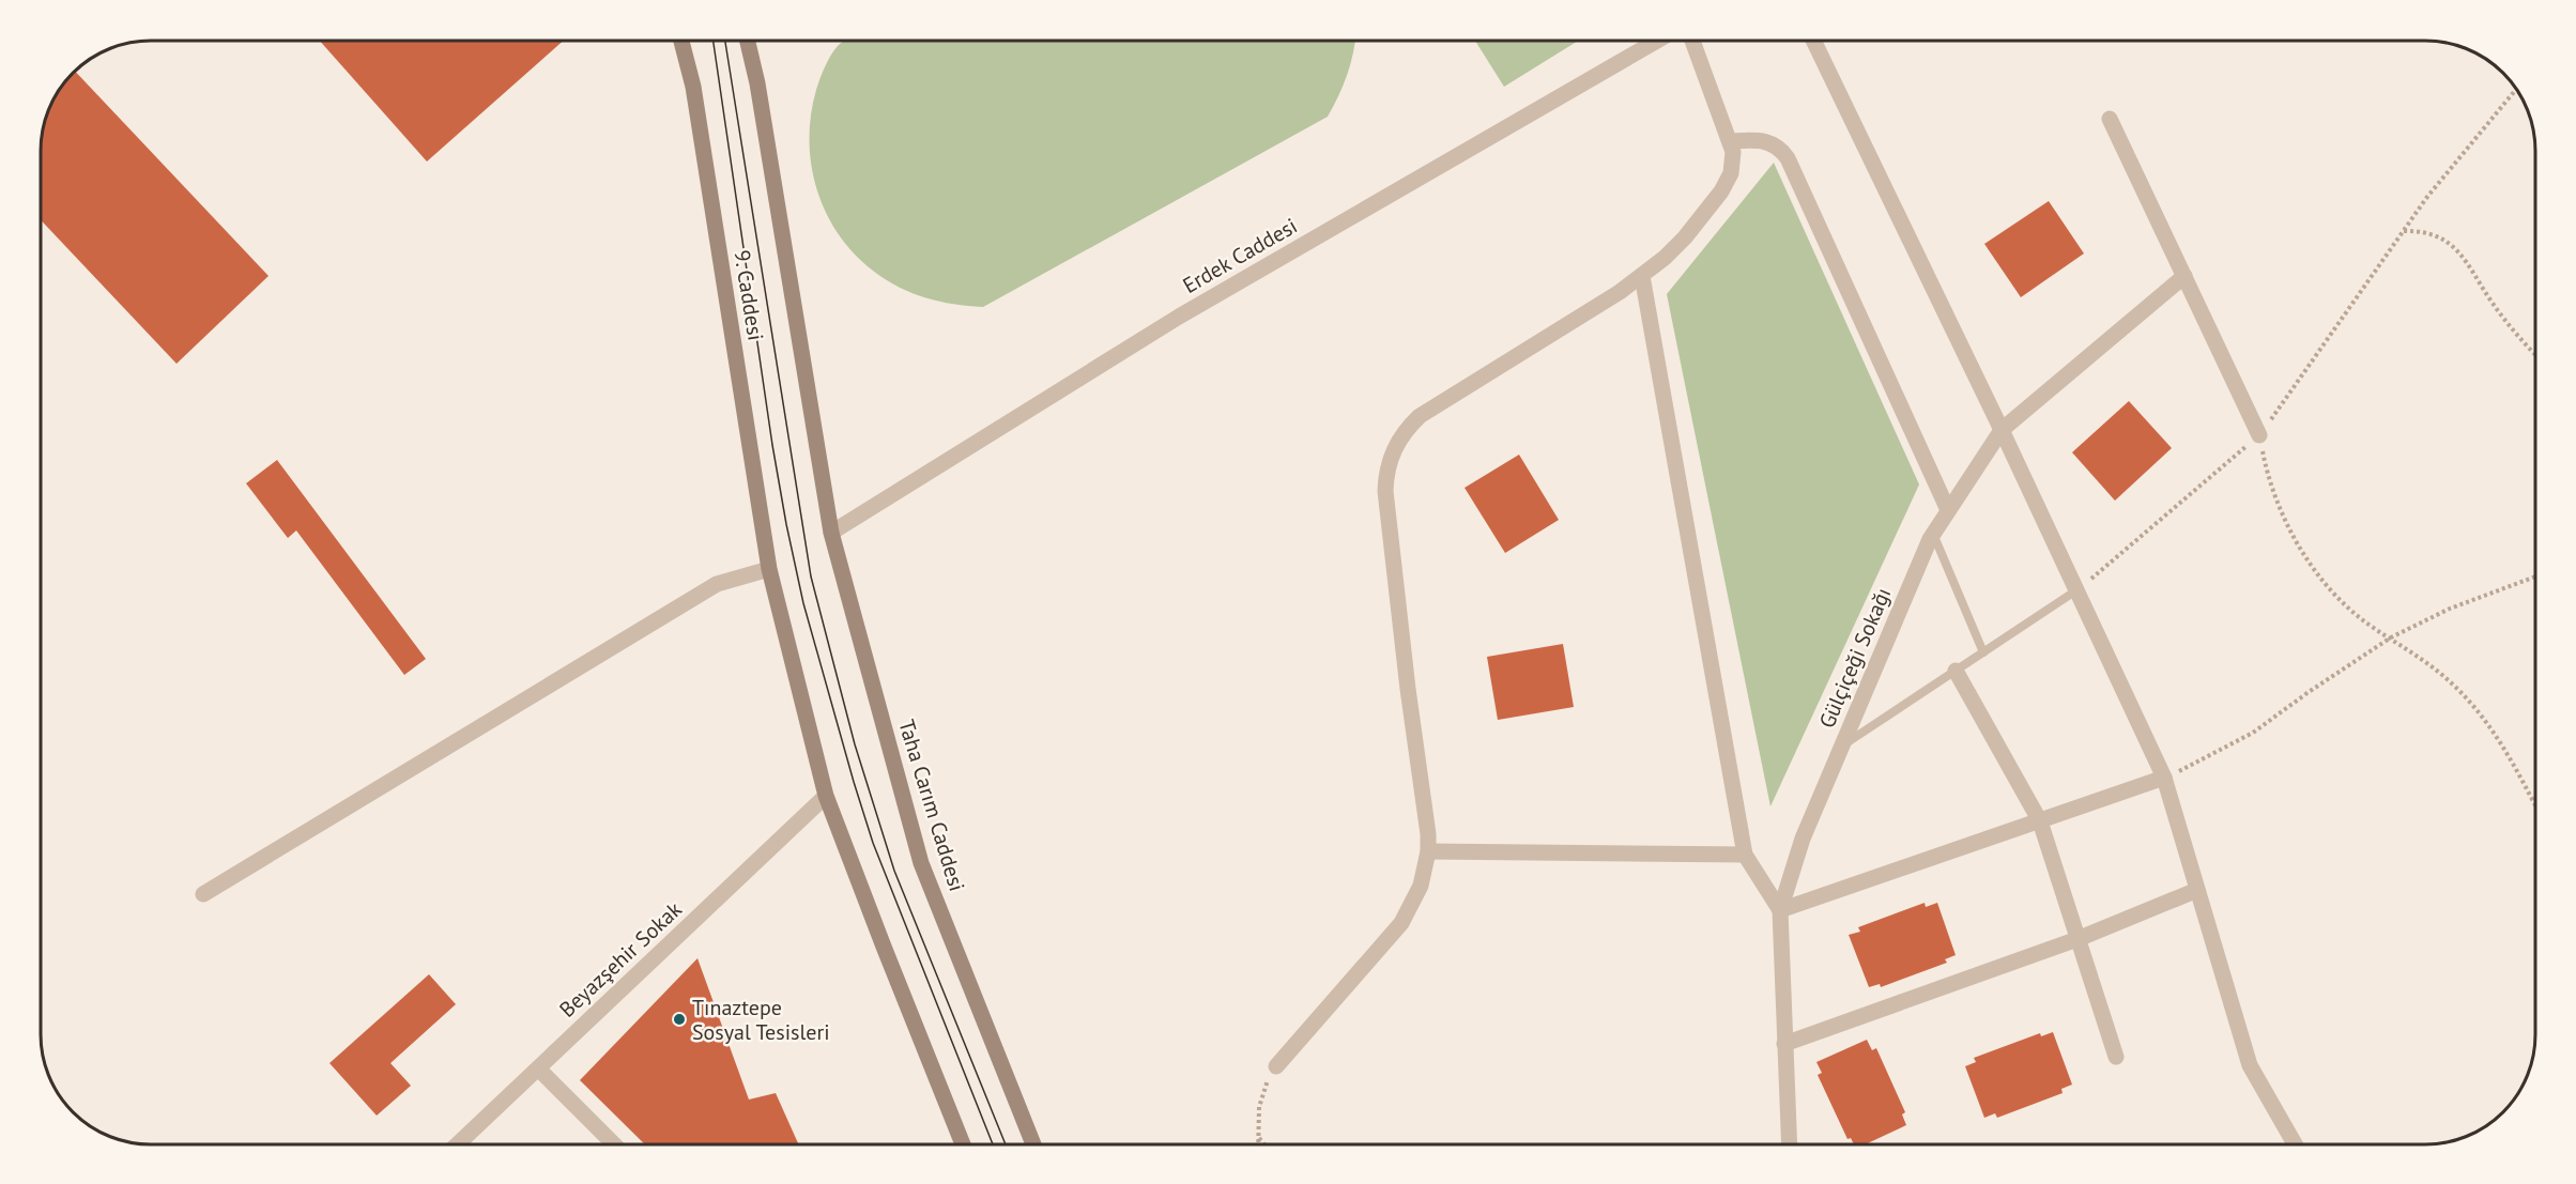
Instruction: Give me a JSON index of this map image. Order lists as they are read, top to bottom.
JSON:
{
  "streets": {
    "main road": ["9. Caddesi", "Taha Carım Caddesi"],
    "street": ["Erdek Caddesi", "Gülçiçeği Sokağı", "Beyazşehir Sokak"]
  },
  "crossings": [
    ["Erdek Caddesi", "9. Caddesi"],
    ["Erdek Caddesi", "Taha Carım Caddesi"],
    ["9. Caddesi", "Taha Carım Caddesi"]
  ],
  "places": ["Tınaztepe Sosyal Tesisleri"]
}
